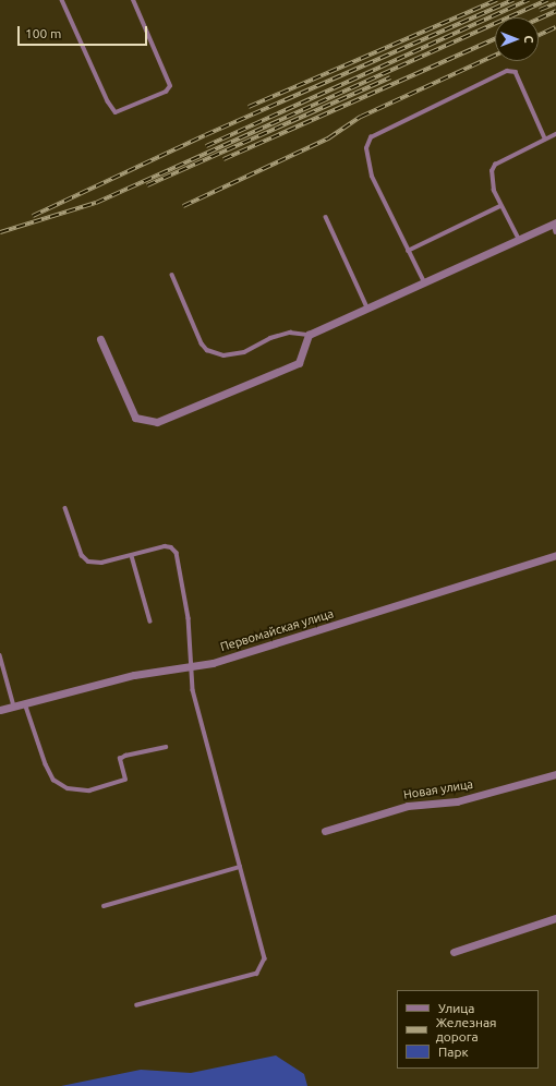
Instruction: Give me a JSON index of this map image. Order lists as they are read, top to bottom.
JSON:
{
  "streets": {
    "street": ["Первомайская улица", "Новая улица"]
  },
  "legend": ["Улица", "Железная дорога", "Парк"],
  "scale_bar": "100 m",
  "north": "right"
}
